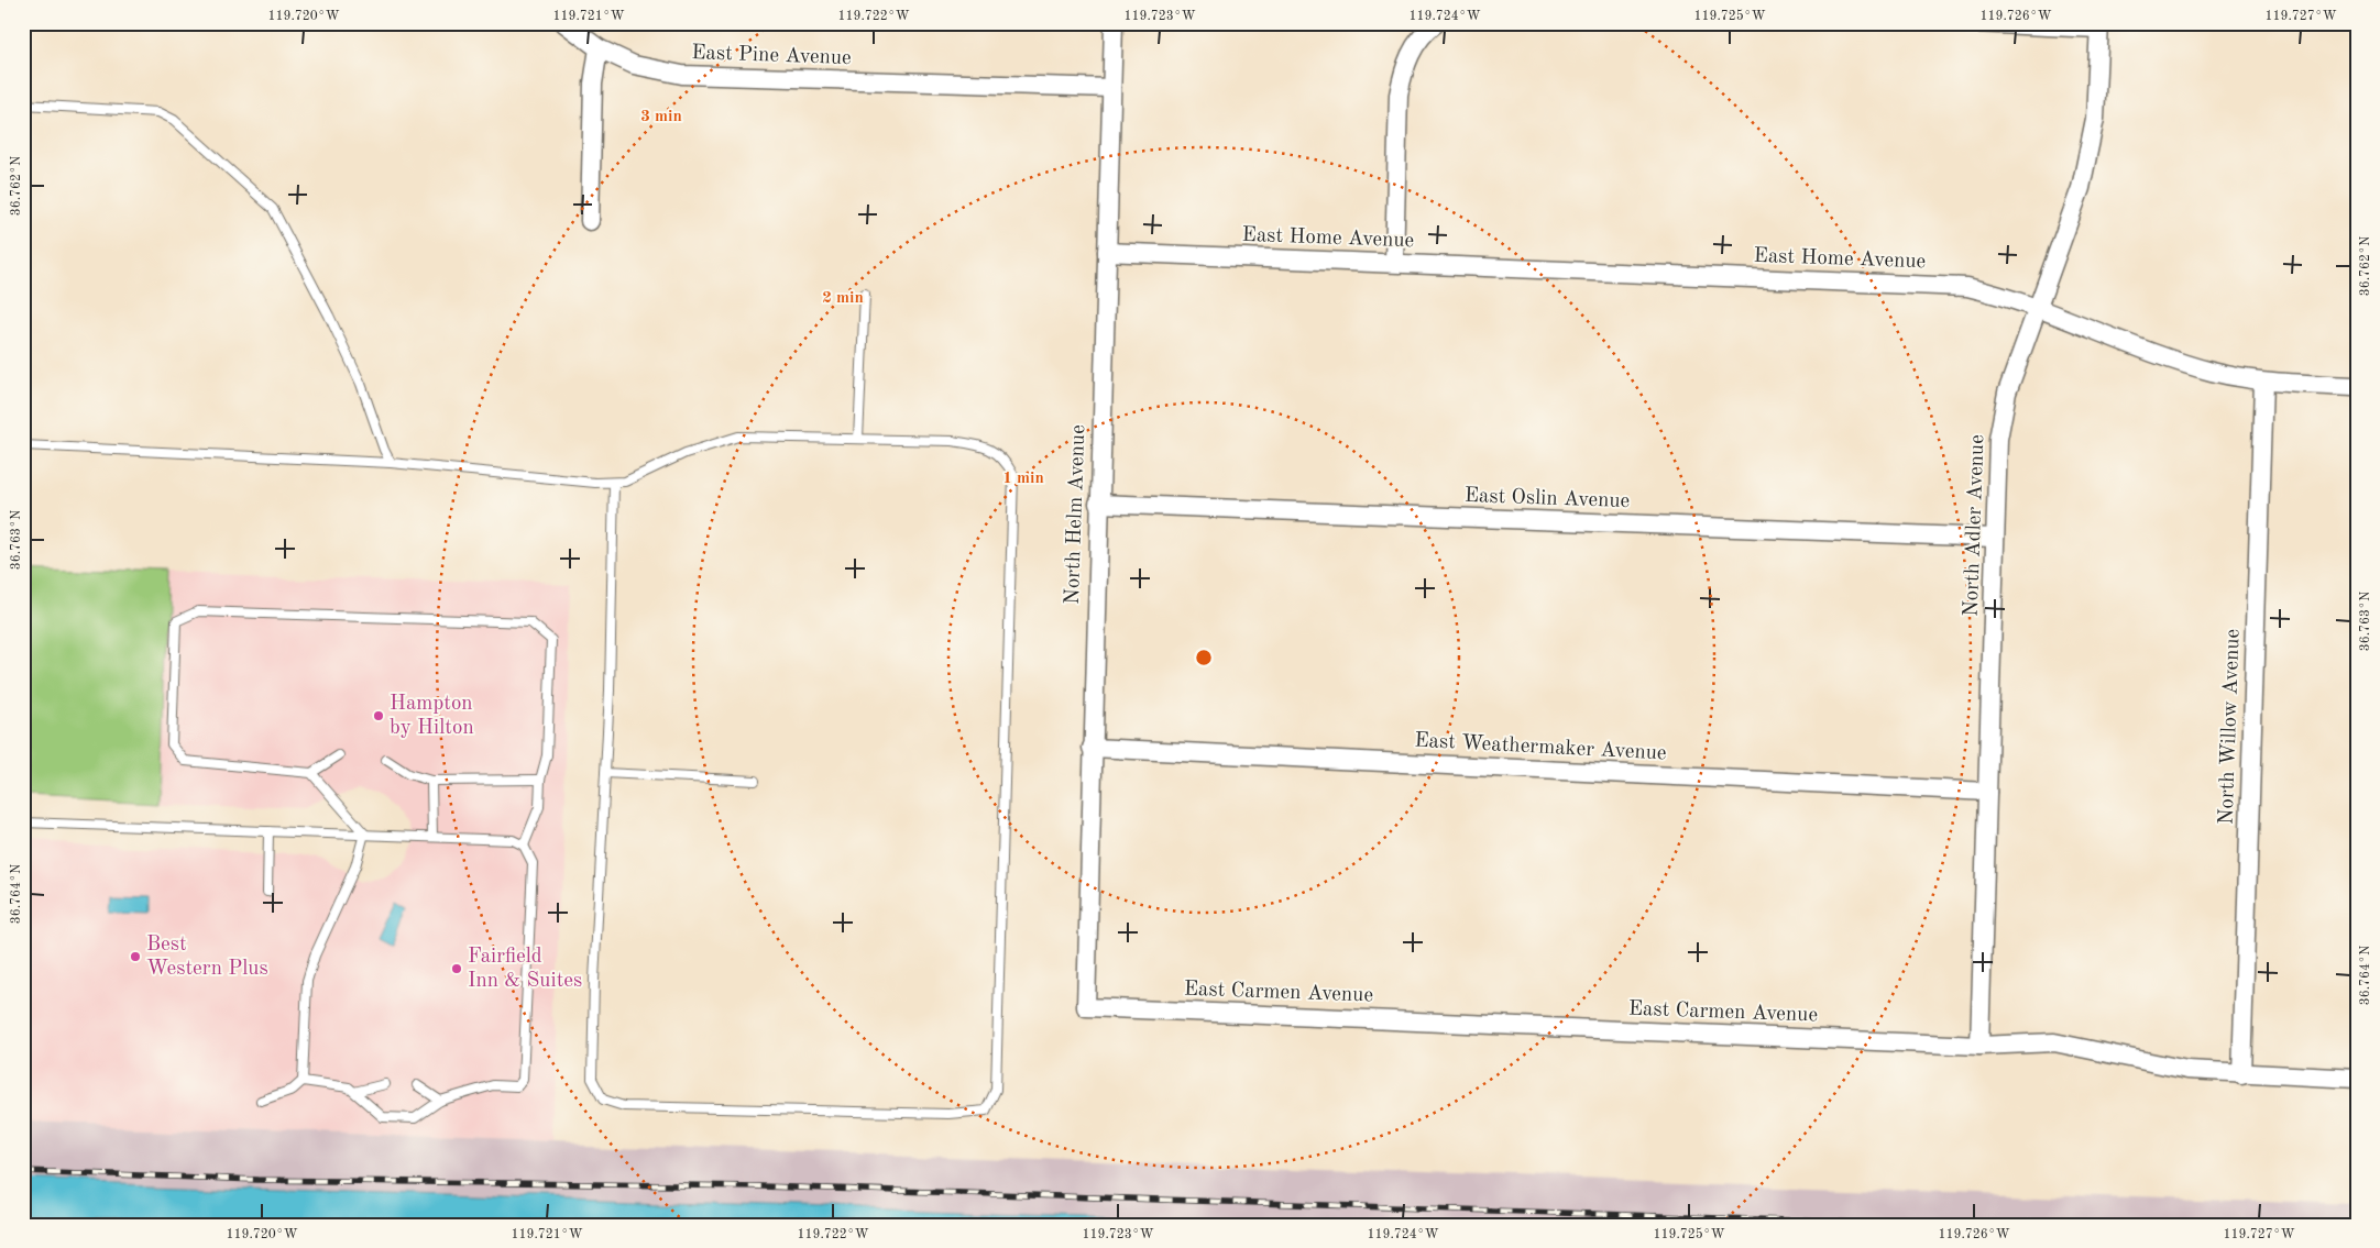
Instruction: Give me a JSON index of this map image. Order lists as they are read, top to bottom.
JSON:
{
  "streets": {
    "street": [
      "East Pine Avenue",
      "East Home Avenue",
      "East Oslin Avenue",
      "North Helm Avenue",
      "North Adler Avenue",
      "North Willow Avenue",
      "East Weathermaker Avenue",
      "East Carmen Avenue"
    ]
  },
  "crossings": [
    ["East Pine Avenue", "North Helm Avenue"],
    ["East Home Avenue", "North Helm Avenue"],
    ["East Home Avenue", "North Adler Avenue"],
    ["East Home Avenue", "North Willow Avenue"],
    ["East Oslin Avenue", "North Helm Avenue"],
    ["East Oslin Avenue", "North Adler Avenue"],
    ["North Helm Avenue", "East Weathermaker Avenue"],
    ["North Helm Avenue", "East Carmen Avenue"],
    ["North Adler Avenue", "East Weathermaker Avenue"],
    ["North Adler Avenue", "East Carmen Avenue"],
    ["North Willow Avenue", "East Carmen Avenue"]
  ],
  "places": ["Hampton by Hilton", "Best Western Plus", "Fairfield Inn & Suites"],
  "coordinates": [
    "119.720°W",
    "119.721°W",
    "119.722°W",
    "119.723°W",
    "119.724°W",
    "119.725°W",
    "119.726°W",
    "119.727°W",
    "36.762°N",
    "36.763°N",
    "36.764°N"
  ],
  "rings": ["3 min", "2 min", "1 min"]
}
